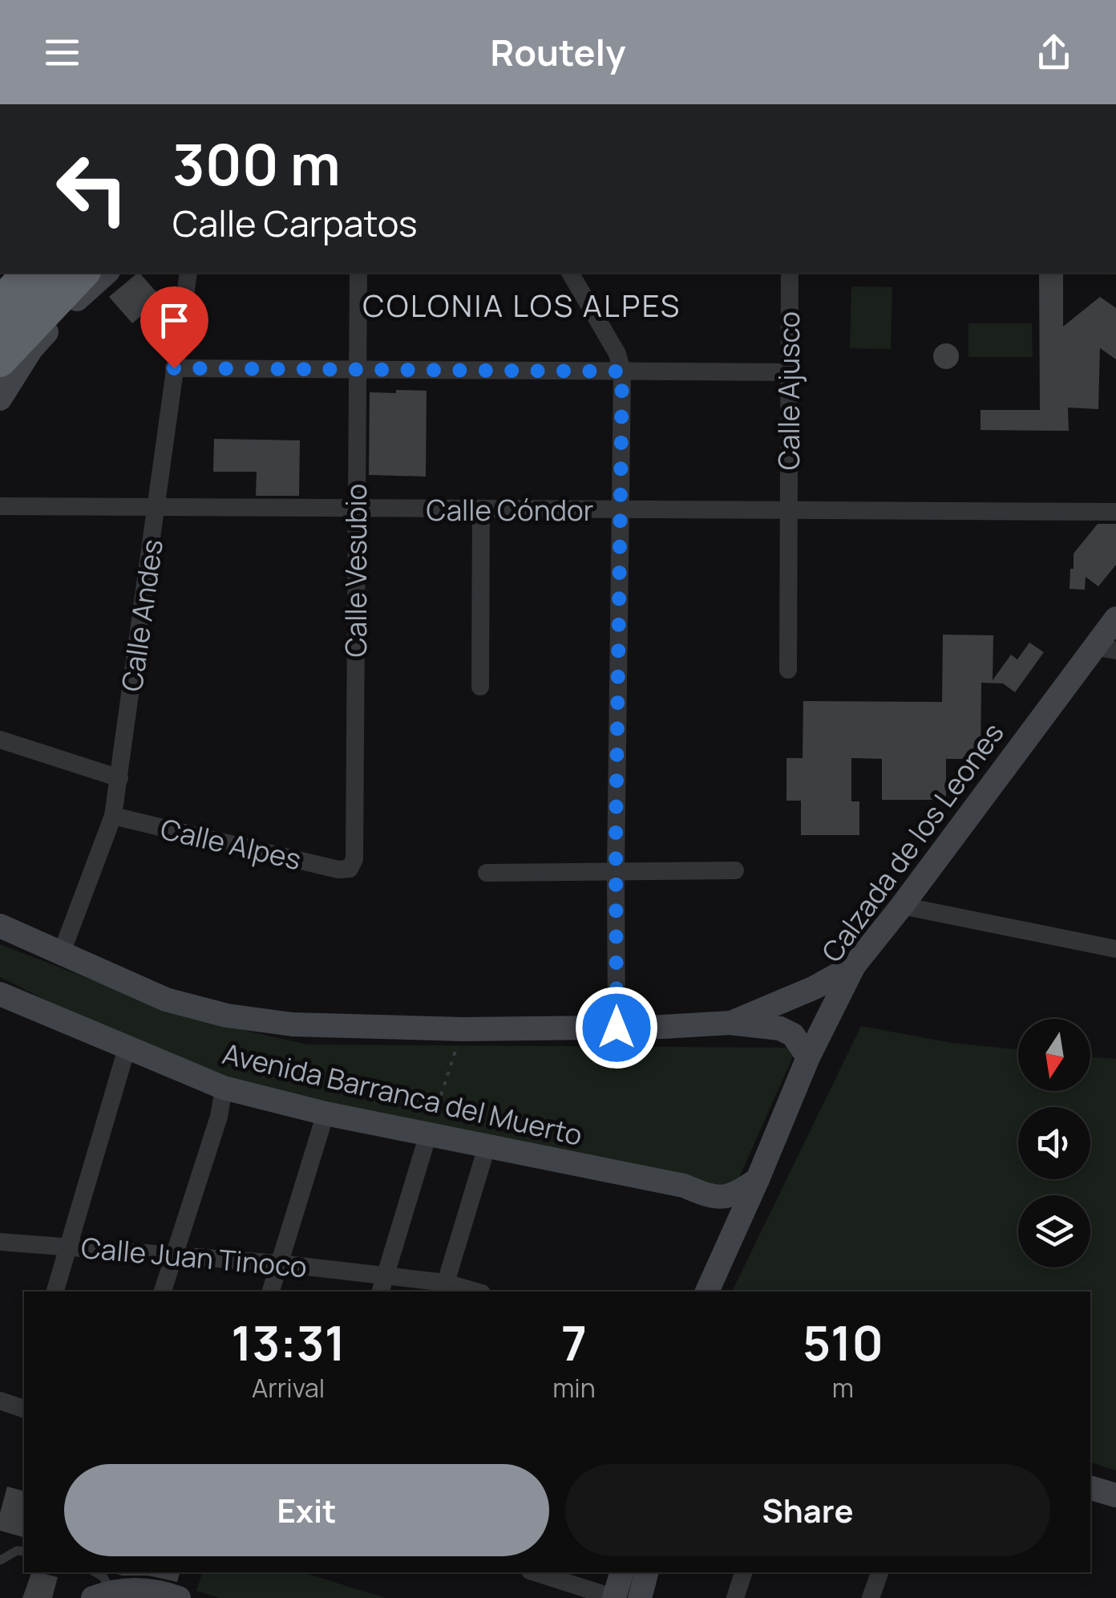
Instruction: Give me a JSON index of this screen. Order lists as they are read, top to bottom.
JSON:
{
  "streets": {
    "main road": ["Calzada de los Leones", "Avenida Barranca del Muerto"],
    "street": [
      "Calle Ajusco",
      "Calle Cóndor",
      "Calle Vesubio",
      "Calle Andes",
      "Calle Alpes",
      "Calle Juan Tinoco"
    ]
  },
  "crossings": [
    ["Calle Ajusco", "Calle Cóndor"],
    ["Calle Cóndor", "Calle Vesubio"],
    ["Calle Cóndor", "Calle Andes"],
    ["Calle Vesubio", "Calle Alpes"],
    ["Calle Andes", "Calle Alpes"],
    ["Calle Andes", "Avenida Barranca del Muerto"],
    ["Calzada de los Leones", "Avenida Barranca del Muerto"]
  ],
  "districts": ["COLONIA LOS ALPES"],
  "north": "bottom",
  "page": {
    "header": "Routely",
    "turn": ["300 m", "Calle Carpatos"],
    "eta": [
      "13:31",
      "Arrival",
      "7",
      "min",
      "510",
      "m"
    ],
    "buttons": ["Exit", "Share"]
  }
}
